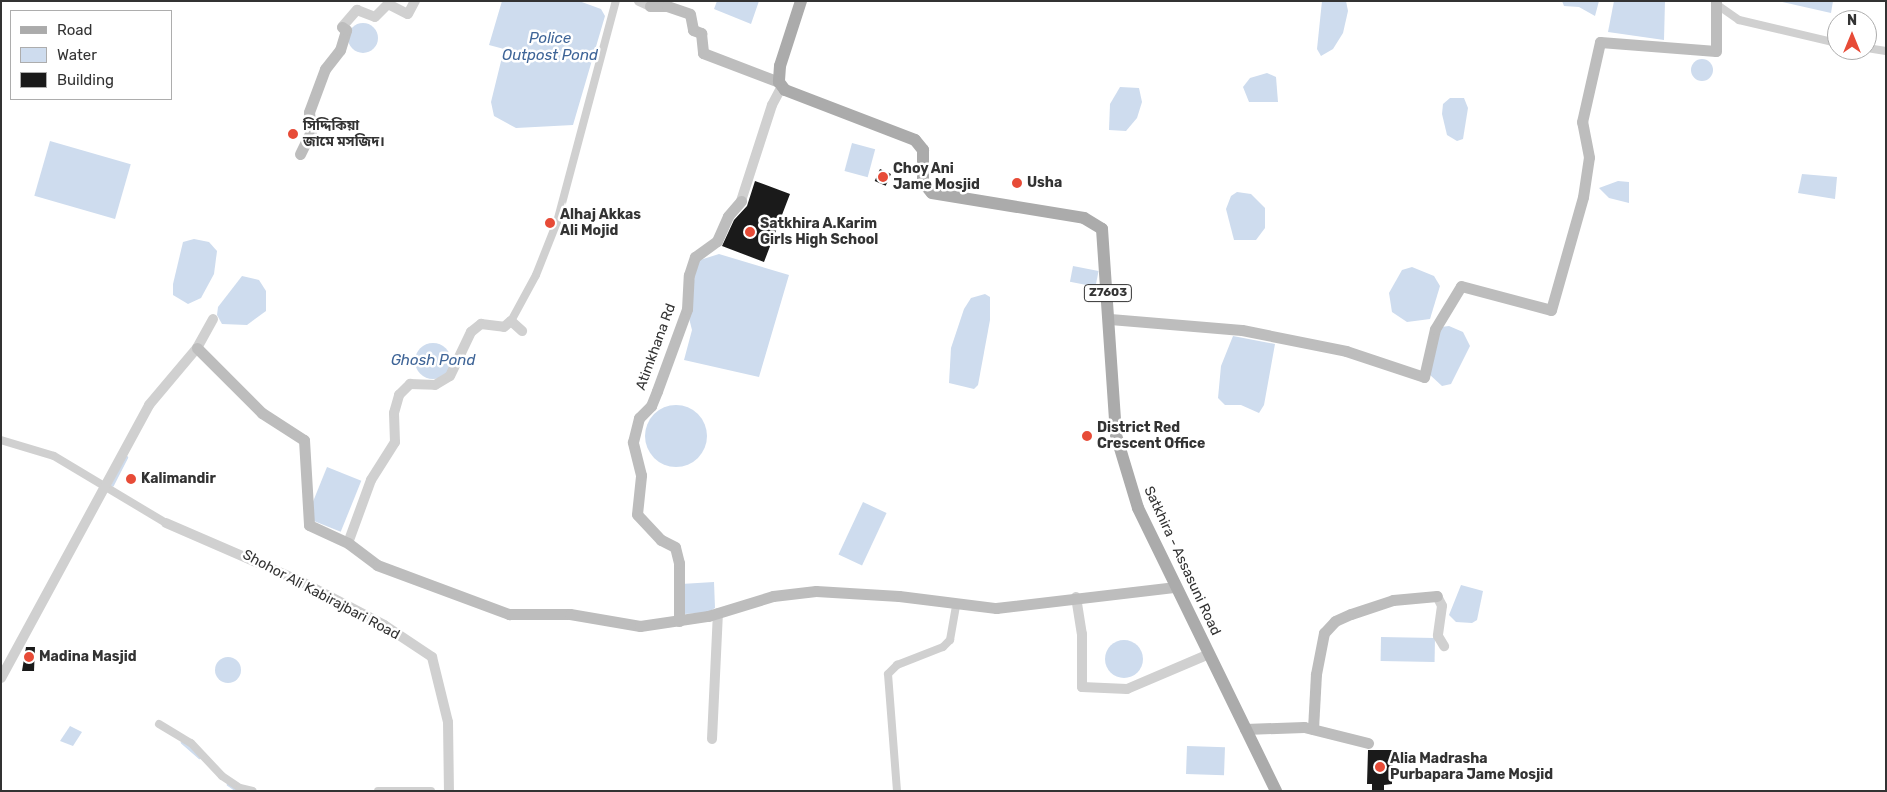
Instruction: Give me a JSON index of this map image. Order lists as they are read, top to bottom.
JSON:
{
  "streets": {
    "main road": ["Z7603", "Atimkhana Rd", "Satkhira - Assasuni Road"],
    "street": ["Shohor Ali Kabirajbari Road"]
  },
  "crossings": [
    ["Atimkhana Rd", "Satkhira - Assasuni Road"]
  ],
  "water": ["Police Outpost Pond", "Ghosh Pond"],
  "places": [
    "সিদ্দিকিয়া জামে মসজিদ।",
    "Choy Ani Jame Mosjid",
    "Usha",
    "Alhaj Akkas Ali Mojid",
    "Satkhira A.Karim Girls High School",
    "District Red Crescent Office",
    "Kalimandir",
    "Madina Masjid",
    "Alia Madrasha Purbapara Jame Mosjid"
  ],
  "legend": ["Road", "Water", "Building"],
  "north": "top"
}
